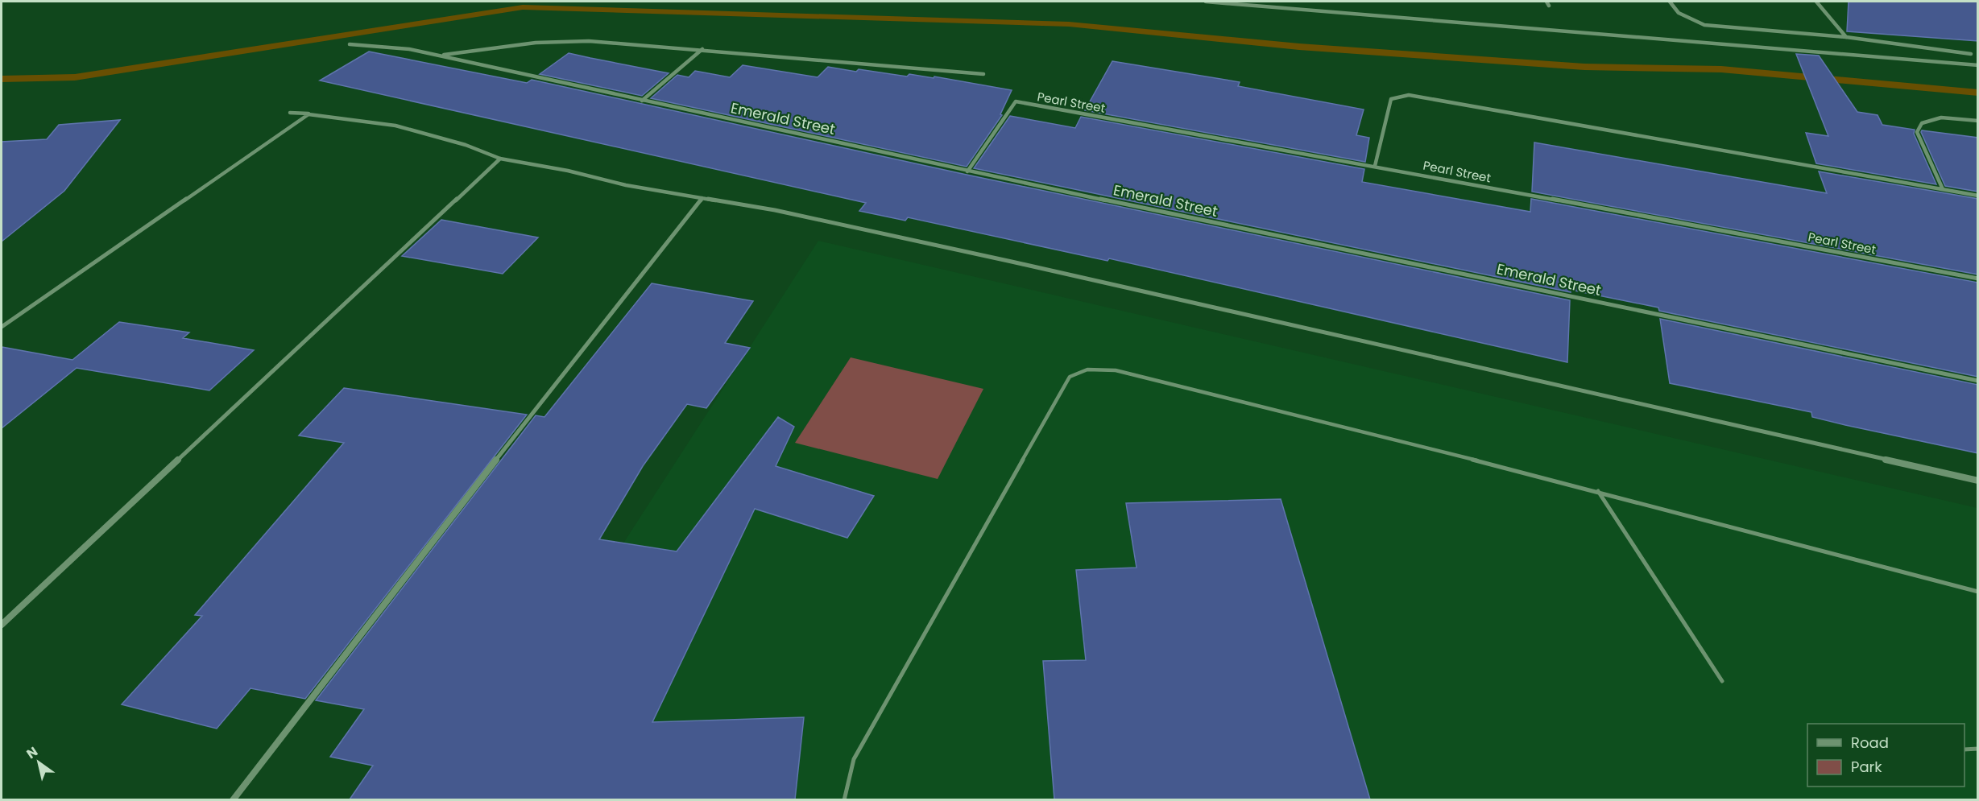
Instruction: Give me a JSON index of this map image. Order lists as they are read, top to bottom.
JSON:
{
  "streets": {
    "street": ["Pearl Street", "Emerald Street"]
  },
  "crossings": [
    ["Pearl Street", "Emerald Street"]
  ],
  "legend": ["Road", "Park"],
  "north": "top left"
}
